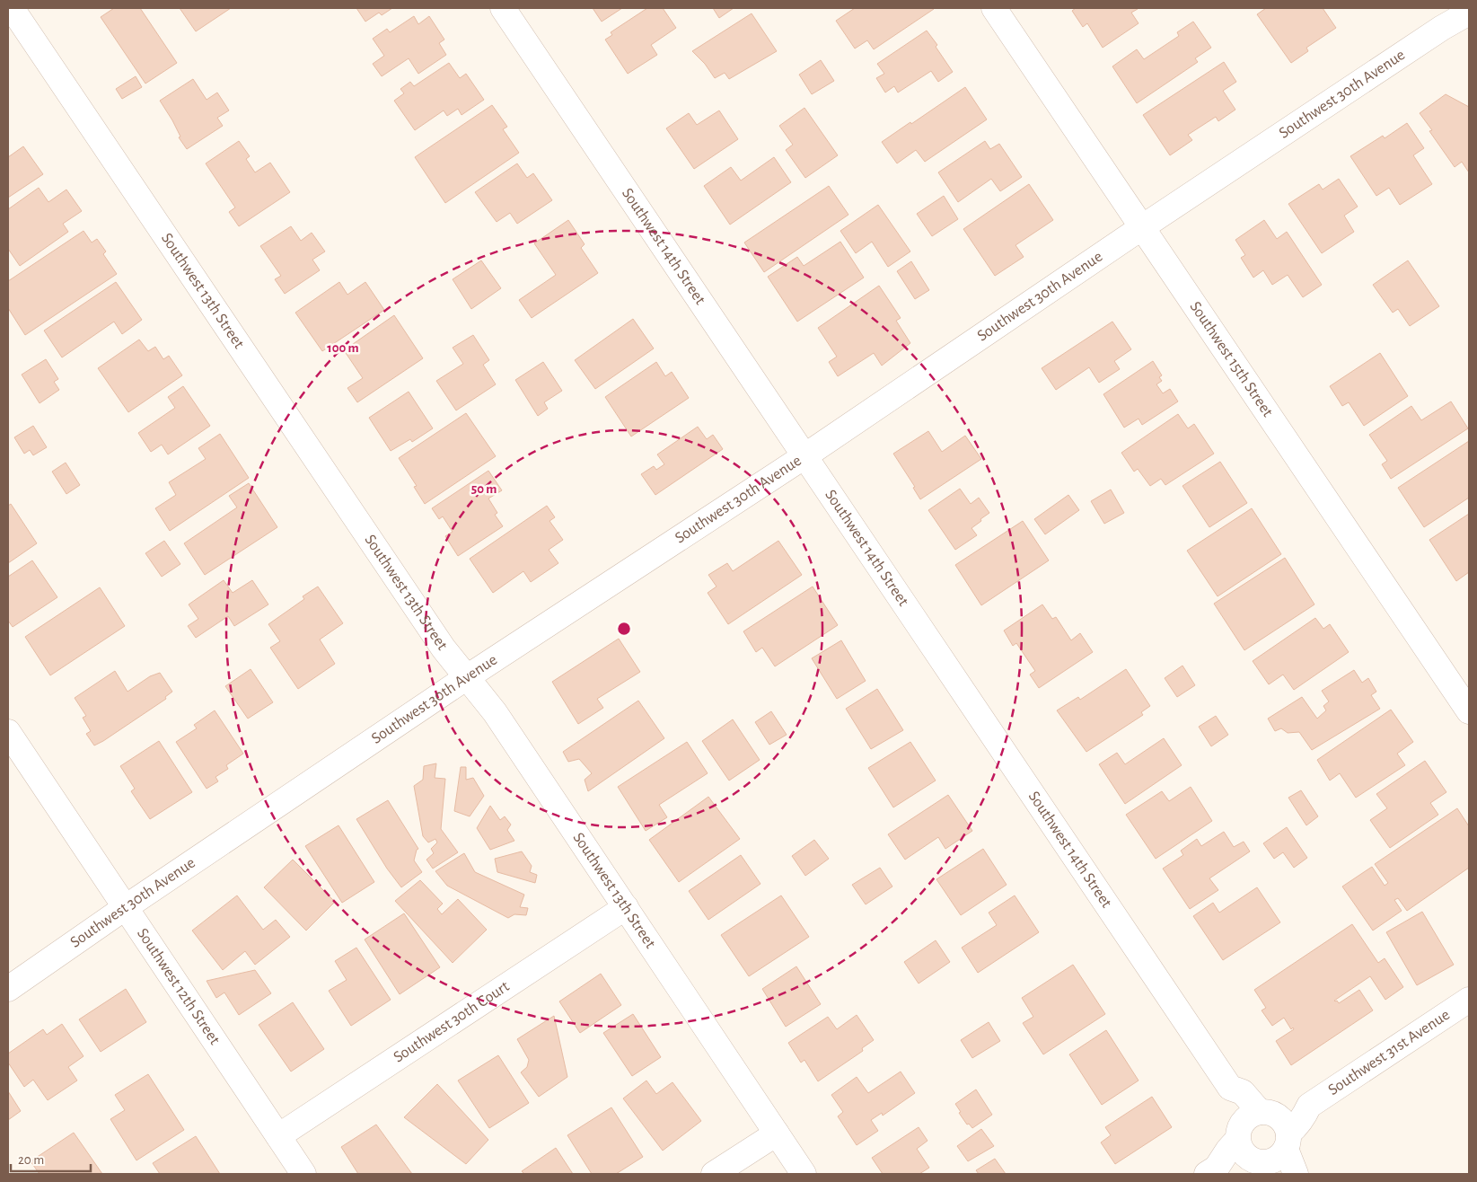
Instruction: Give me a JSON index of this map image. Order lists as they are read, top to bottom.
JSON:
{
  "streets": {
    "street": [
      "Southwest 30th Avenue",
      "Southwest 14th Street",
      "Southwest 13th Street",
      "Southwest 15th Street",
      "Southwest 12th Street",
      "Southwest 30th Court",
      "Southwest 31st Avenue"
    ]
  },
  "crossings": [
    ["Southwest 30th Avenue", "Southwest 14th Street"],
    ["Southwest 30th Avenue", "Southwest 13th Street"],
    ["Southwest 30th Avenue", "Southwest 15th Street"],
    ["Southwest 30th Avenue", "Southwest 12th Street"],
    ["Southwest 14th Street", "Southwest 31st Avenue"],
    ["Southwest 13th Street", "Southwest 30th Court"],
    ["Southwest 12th Street", "Southwest 30th Court"]
  ],
  "scale_bar": "20 m",
  "rings": ["100 m", "50 m"]
}
